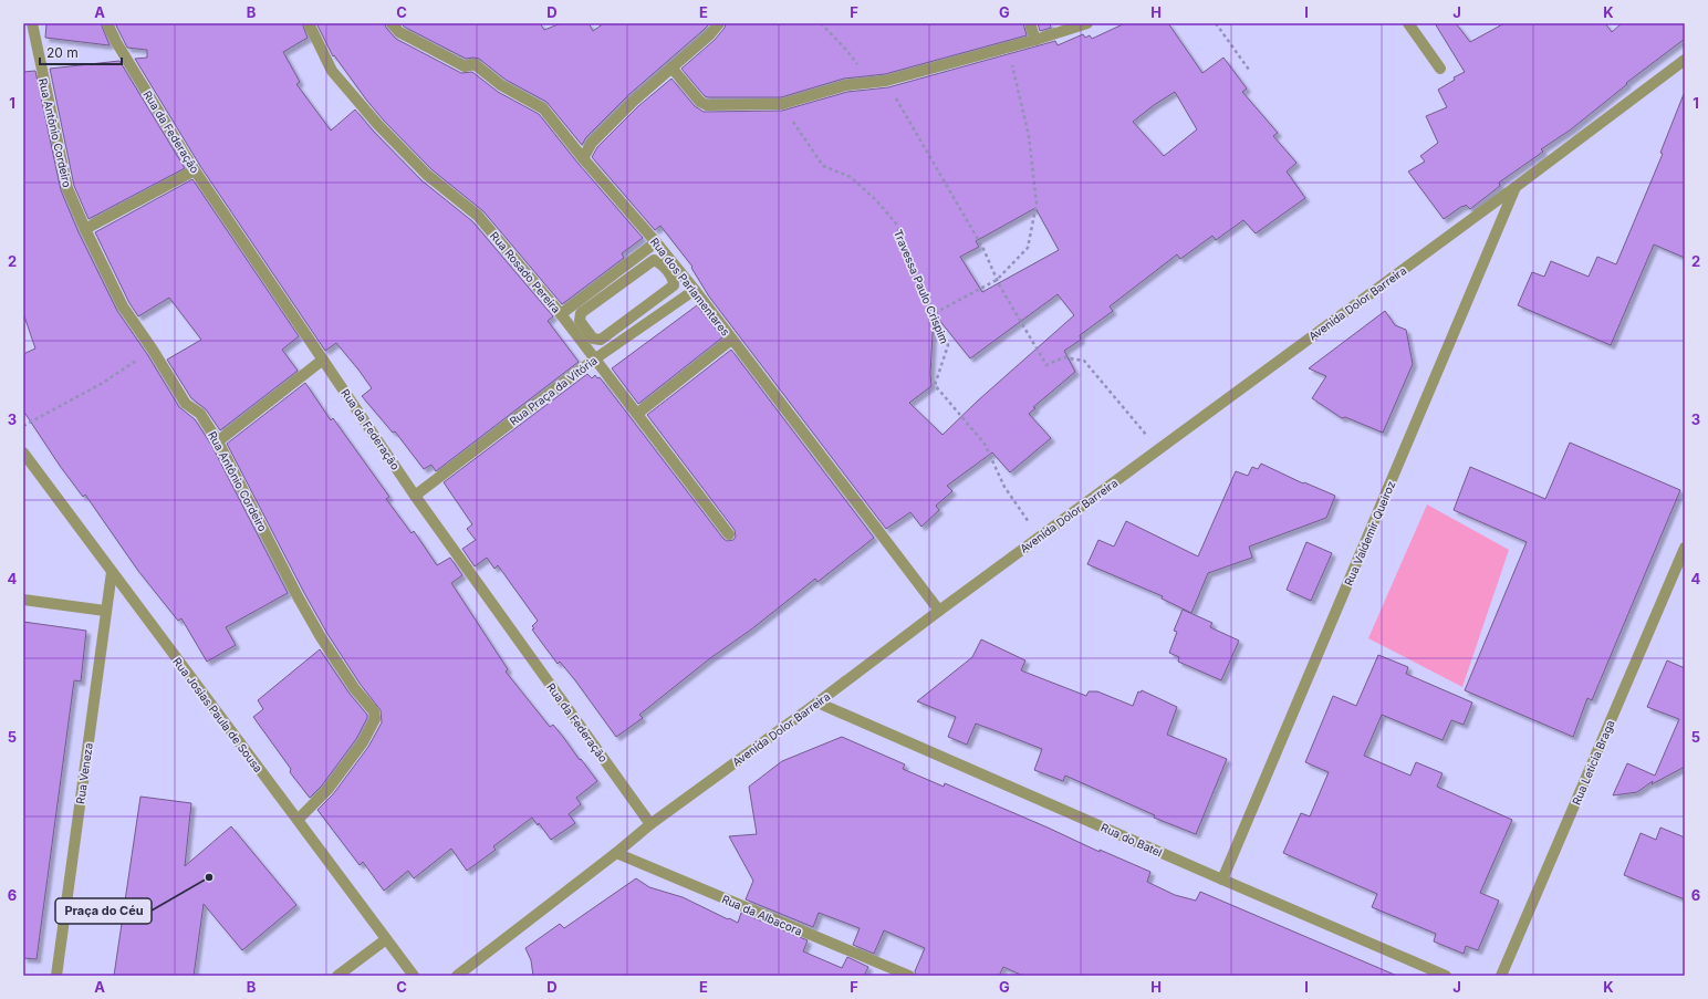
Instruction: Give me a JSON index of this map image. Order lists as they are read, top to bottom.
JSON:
{
  "streets": {
    "street": [
      "Rua da Federação",
      "Rua Antônio Cordeiro",
      "Rua Rosado Pereira",
      "Rua dos Parlamentares",
      "Avenida Dolor Barreira",
      "Rua Praça da Vitória",
      "Rua Valdemir Queiroz",
      "Rua Josias Paula de Sousa",
      "Rua Letícia Braga",
      "Rua Veneza",
      "Rua do Batel",
      "Rua da Albacora"
    ],
    "path": ["Travessa Paulo Crispim"]
  },
  "crossings": [
    ["Rua da Federação", "Avenida Dolor Barreira"],
    ["Rua da Federação", "Rua Praça da Vitória"],
    ["Rua Antônio Cordeiro", "Rua Josias Paula de Sousa"],
    ["Rua Rosado Pereira", "Rua Praça da Vitória"],
    ["Rua dos Parlamentares", "Avenida Dolor Barreira"],
    ["Rua dos Parlamentares", "Rua Praça da Vitória"],
    ["Travessa Paulo Crispim", "Avenida Dolor Barreira"],
    ["Avenida Dolor Barreira", "Rua Valdemir Queiroz"],
    ["Avenida Dolor Barreira", "Rua do Batel"],
    ["Avenida Dolor Barreira", "Rua da Albacora"],
    ["Rua Valdemir Queiroz", "Rua do Batel"],
    ["Rua Josias Paula de Sousa", "Rua Veneza"]
  ],
  "places": ["Praça do Céu"],
  "scale_bar": "20 m",
  "grid": {
    "columns": [
      "A",
      "B",
      "C",
      "D",
      "E",
      "F",
      "G",
      "H",
      "I",
      "J",
      "K"
    ],
    "rows": [
      "1",
      "2",
      "3",
      "4",
      "5",
      "6"
    ]
  }
}
